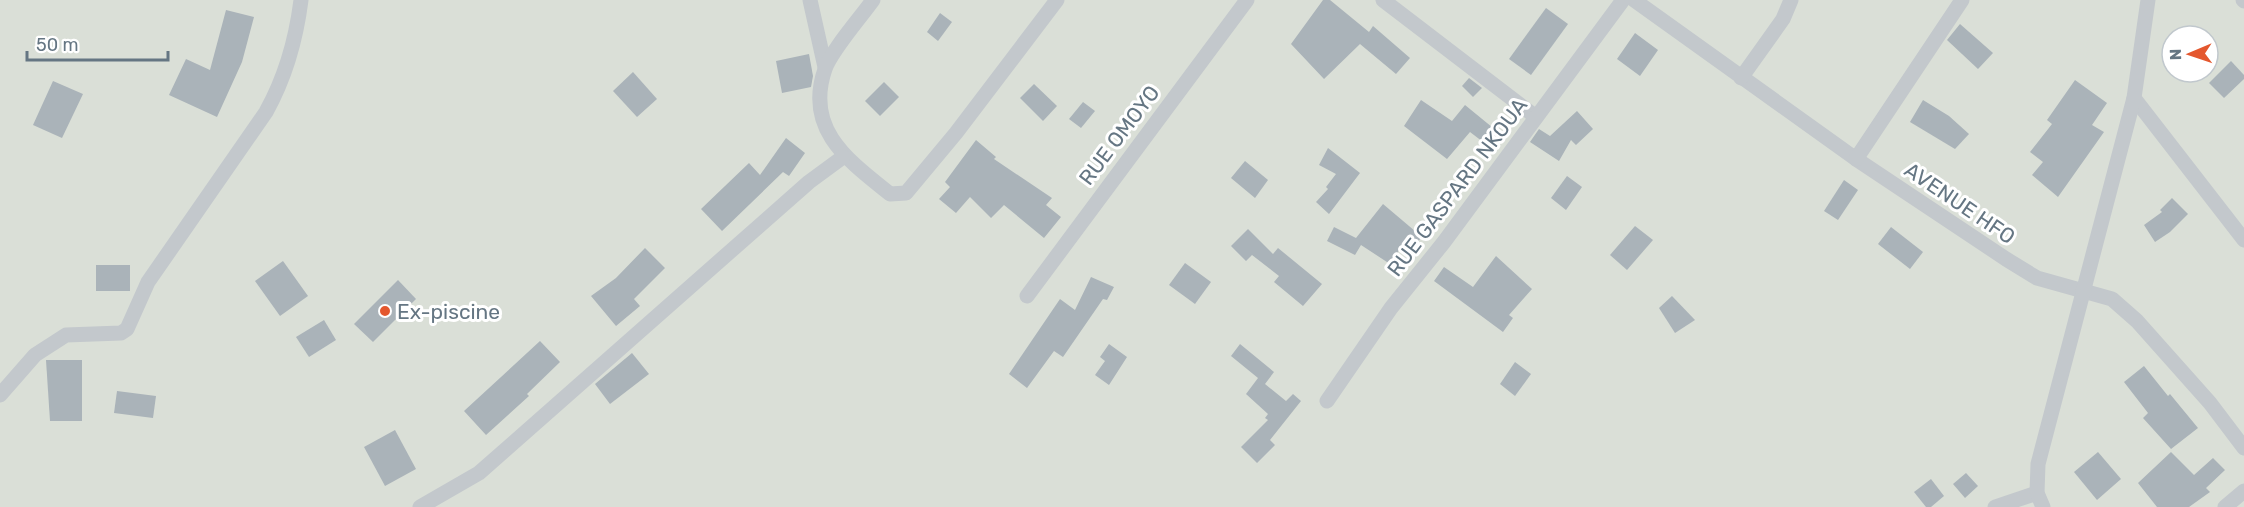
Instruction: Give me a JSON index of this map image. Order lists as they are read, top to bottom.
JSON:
{
  "streets": {
    "street": ["RUE OMOYO", "RUE GASPARD NKOUA", "AVENUE HFO"]
  },
  "places": ["Ex-piscine"],
  "scale_bar": "50 m",
  "north": "left"
}
